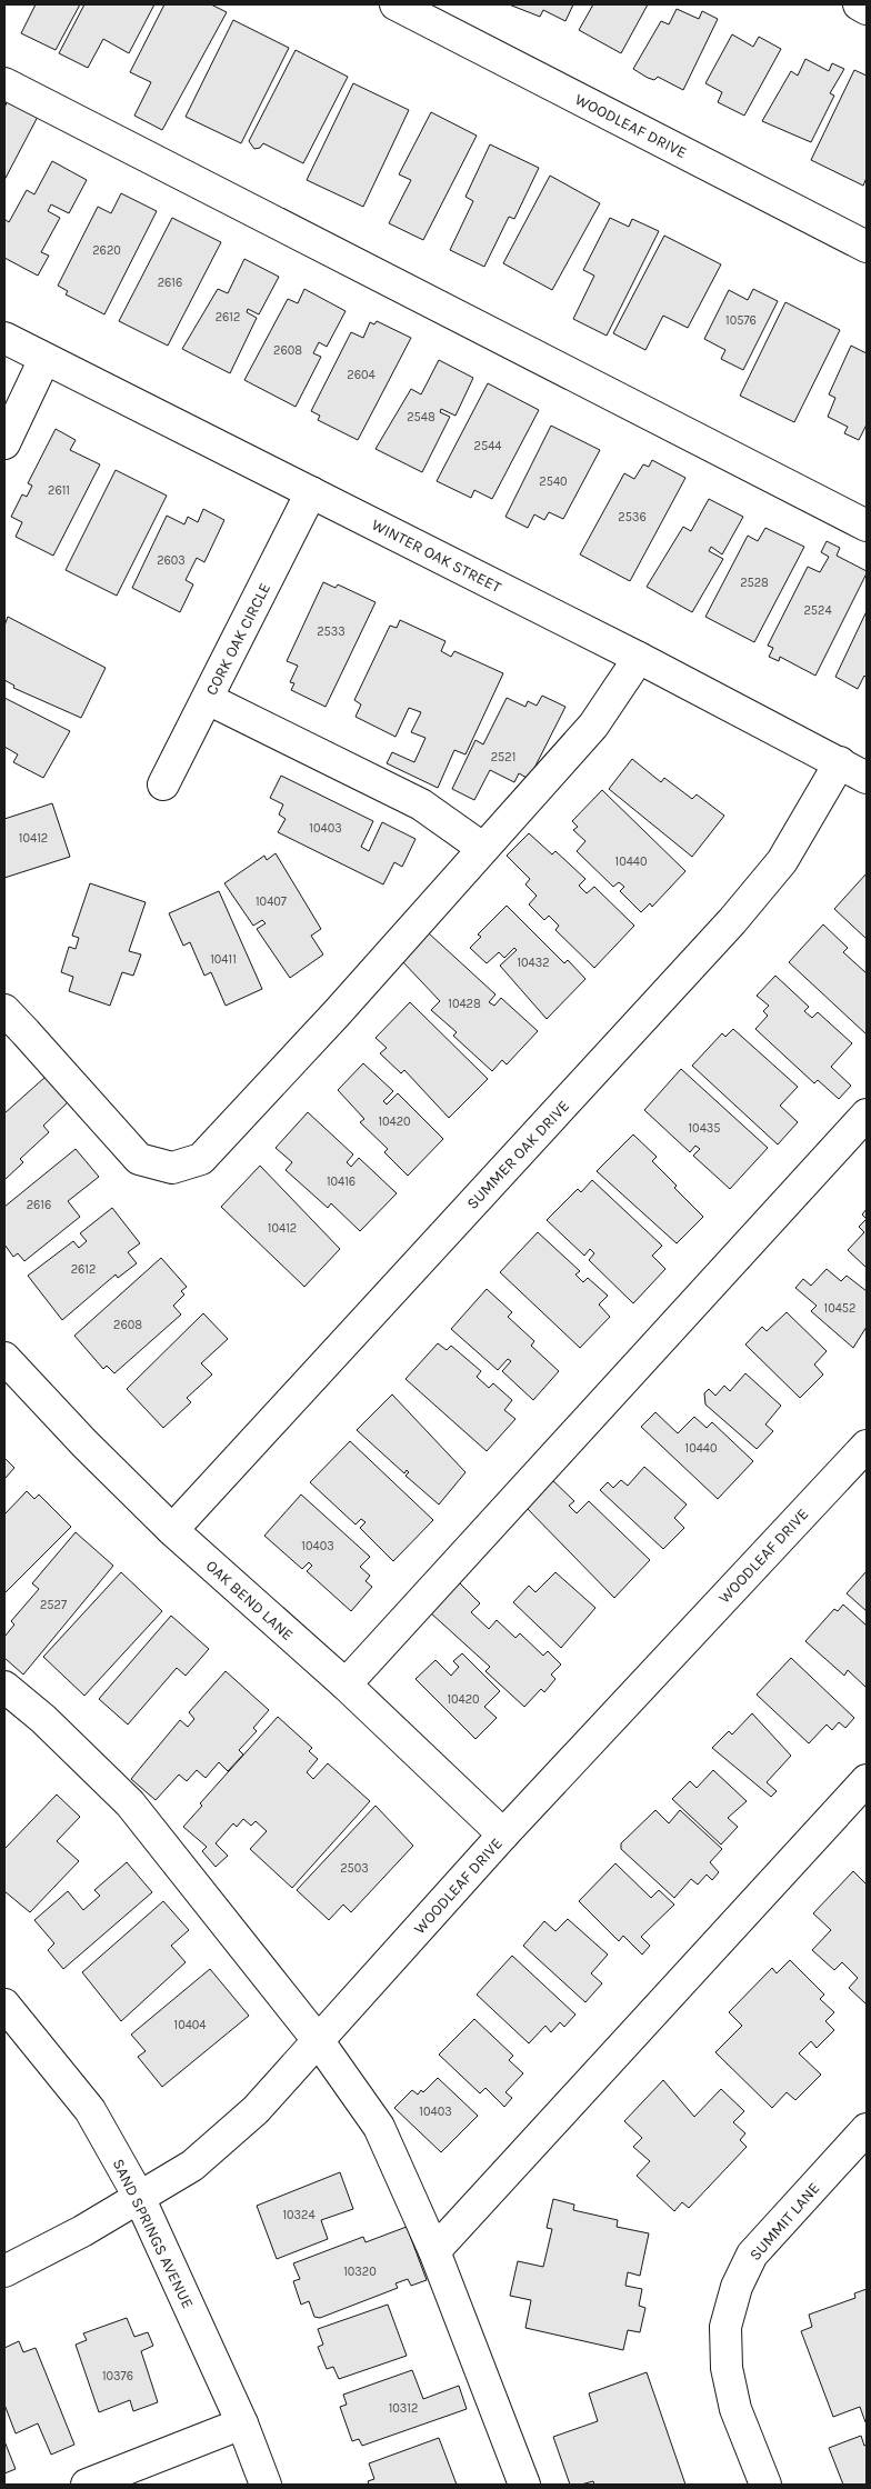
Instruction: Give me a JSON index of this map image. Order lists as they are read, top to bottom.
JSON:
{
  "streets": {
    "street": [
      "WOODLEAF DRIVE",
      "WINTER OAK STREET",
      "CORK OAK CIRCLE",
      "SUMMER OAK DRIVE",
      "OAK BEND LANE",
      "SUMMIT LANE",
      "SAND SPRINGS AVENUE"
    ]
  },
  "crossings": [
    ["WOODLEAF DRIVE", "OAK BEND LANE"],
    ["WOODLEAF DRIVE", "SAND SPRINGS AVENUE"],
    ["WINTER OAK STREET", "CORK OAK CIRCLE"],
    ["WINTER OAK STREET", "SUMMER OAK DRIVE"],
    ["SUMMER OAK DRIVE", "OAK BEND LANE"]
  ],
  "house_numbers": [
    "2620",
    "2616",
    "2612",
    "10576",
    "2608",
    "2604",
    "2548",
    "2544",
    "2540",
    "2611",
    "2536",
    "2603",
    "2528",
    "2524",
    "2533",
    "2521",
    "10403",
    "10412",
    "10440",
    "10407",
    "10411",
    "10432",
    "10428",
    "10420",
    "10435",
    "10416",
    "2616",
    "10412",
    "2612",
    "10452",
    "2608",
    "10440",
    "10403",
    "2527",
    "10420",
    "2503",
    "10404",
    "10403",
    "10324",
    "10320",
    "10376",
    "10312"
  ]
}
